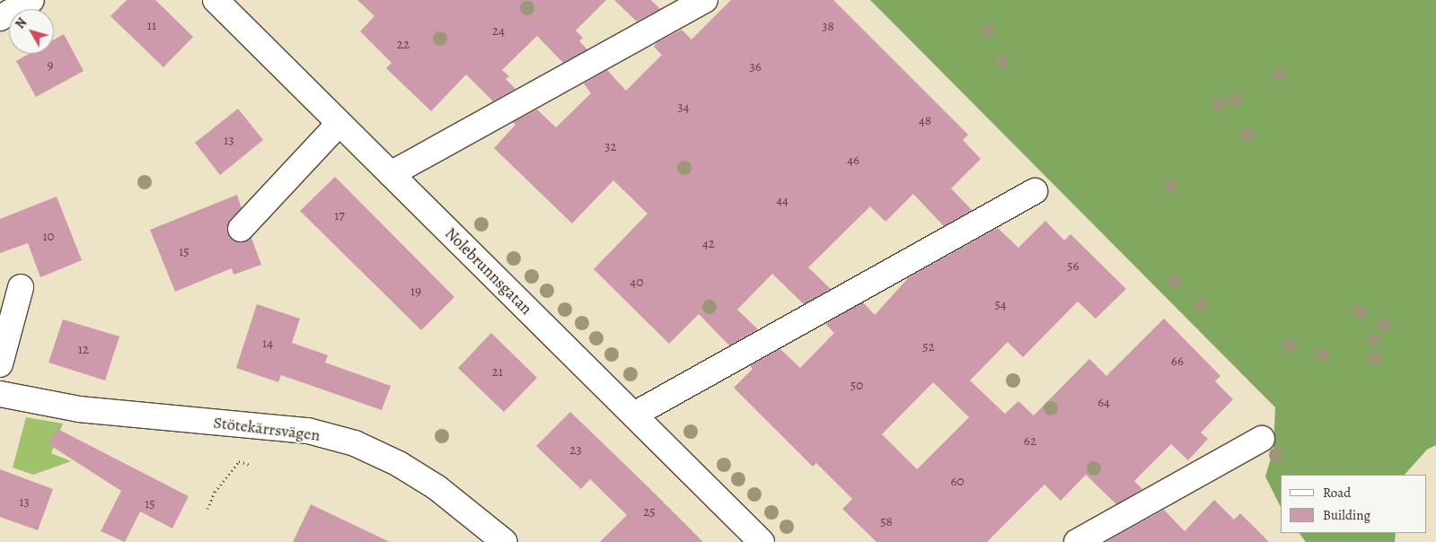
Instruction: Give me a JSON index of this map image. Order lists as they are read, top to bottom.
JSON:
{
  "streets": {
    "street": ["Nolebrunnsgatan", "Stötekärrsvägen"]
  },
  "house_numbers": [
    "11",
    "38",
    "24",
    "22",
    "9",
    "36",
    "34",
    "48",
    "13",
    "32",
    "46",
    "44",
    "17",
    "10",
    "42",
    "15",
    "56",
    "40",
    "19",
    "54",
    "14",
    "52",
    "12",
    "66",
    "21",
    "50",
    "64",
    "62",
    "23",
    "60",
    "13",
    "15",
    "25",
    "58"
  ],
  "legend": ["Road", "Building"],
  "north": "top left"
}
